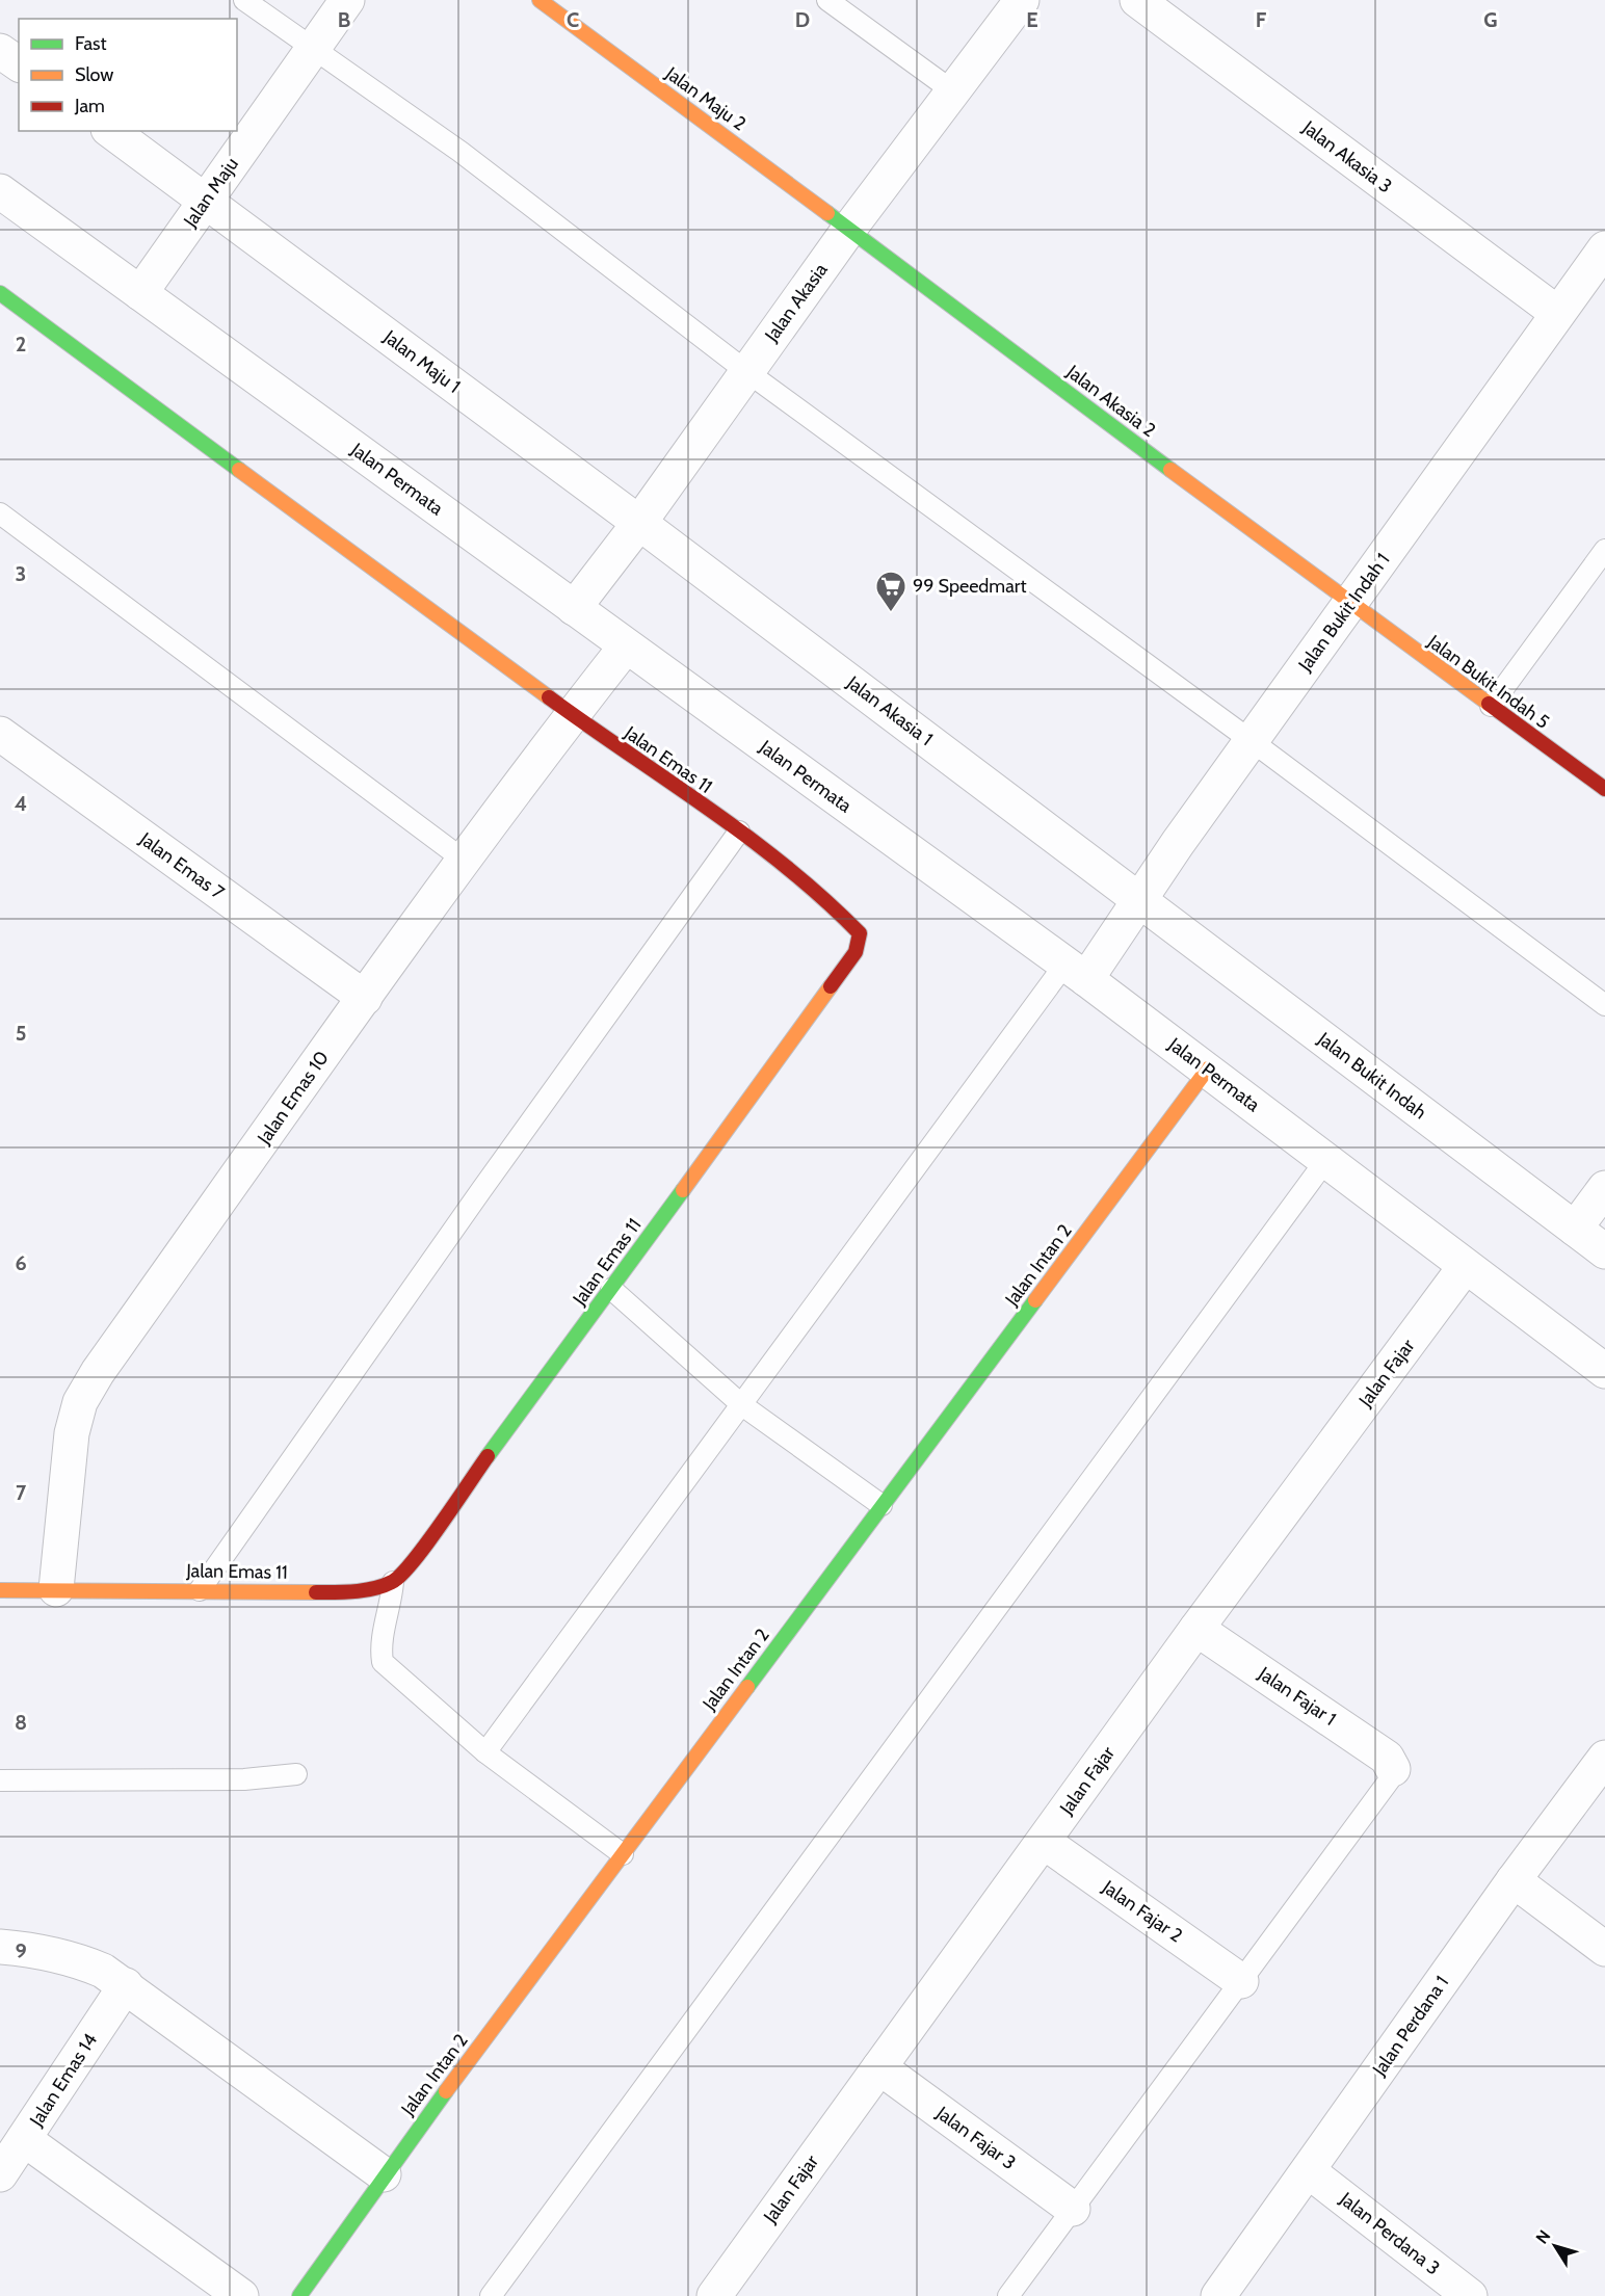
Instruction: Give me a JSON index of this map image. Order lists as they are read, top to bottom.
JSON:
{
  "streets": {
    "street": [
      "Jalan Maju 2",
      "Jalan Akasia 3",
      "Jalan Maju",
      "Jalan Akasia",
      "Jalan Maju 1",
      "Jalan Akasia 2",
      "Jalan Permata",
      "Jalan Bukit Indah 1",
      "Jalan Bukit Indah 5",
      "Jalan Akasia 1",
      "Jalan Emas 11",
      "Jalan Emas 7",
      "Jalan Bukit Indah",
      "Jalan Emas 10",
      "Jalan Intan 2",
      "Jalan Fajar",
      "Jalan Fajar 1",
      "Jalan Fajar 2",
      "Jalan Perdana 1",
      "Jalan Emas 14",
      "Jalan Fajar 3",
      "Jalan Perdana 3"
    ]
  },
  "crossings": [
    ["Jalan Maju 2", "Jalan Akasia"],
    ["Jalan Maju 2", "Jalan Akasia 2"],
    ["Jalan Akasia 3", "Jalan Bukit Indah 1"],
    ["Jalan Maju", "Jalan Maju 1"],
    ["Jalan Maju", "Jalan Permata"],
    ["Jalan Akasia", "Jalan Maju 1"],
    ["Jalan Akasia", "Jalan Akasia 2"],
    ["Jalan Akasia", "Jalan Permata"],
    ["Jalan Akasia", "Jalan Akasia 1"],
    ["Jalan Maju 1", "Jalan Akasia 1"],
    ["Jalan Akasia 2", "Jalan Bukit Indah 1"],
    ["Jalan Akasia 2", "Jalan Bukit Indah 5"],
    ["Jalan Permata", "Jalan Bukit Indah 1"],
    ["Jalan Permata", "Jalan Emas 10"],
    ["Jalan Permata", "Jalan Intan 2"],
    ["Jalan Permata", "Jalan Fajar"],
    ["Jalan Bukit Indah 1", "Jalan Bukit Indah 5"],
    ["Jalan Bukit Indah 1", "Jalan Akasia 1"],
    ["Jalan Bukit Indah 1", "Jalan Bukit Indah"],
    ["Jalan Akasia 1", "Jalan Bukit Indah"],
    ["Jalan Emas 11", "Jalan Emas 10"],
    ["Jalan Emas 7", "Jalan Emas 10"],
    ["Jalan Fajar", "Jalan Fajar 1"],
    ["Jalan Fajar", "Jalan Fajar 2"],
    ["Jalan Fajar", "Jalan Fajar 3"],
    ["Jalan Perdana 1", "Jalan Perdana 3"]
  ],
  "places": {
    "supermarket": ["99 Speedmart"]
  },
  "legend": ["Fast", "Slow", "Jam"],
  "north": "top left",
  "grid": {
    "columns": [
      "B",
      "C",
      "D",
      "E",
      "F",
      "G"
    ],
    "rows": [
      "2",
      "3",
      "4",
      "5",
      "6",
      "7",
      "8",
      "9"
    ]
  }
}
